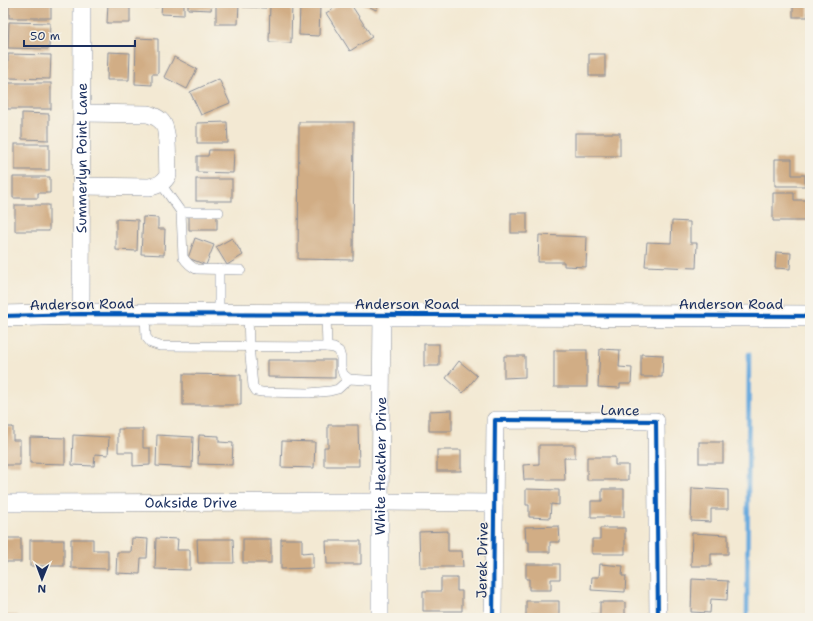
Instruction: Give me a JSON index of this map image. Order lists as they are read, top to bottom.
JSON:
{
  "streets": {
    "street": [
      "Summerlyn Point Lane",
      "Anderson Road",
      "Lance",
      "White Heather Drive",
      "Oakside Drive",
      "Jerek Drive"
    ]
  },
  "crossings": [
    ["Summerlyn Point Lane", "Anderson Road"],
    ["Anderson Road", "White Heather Drive"],
    ["Lance", "Oakside Drive"],
    ["Lance", "Jerek Drive"],
    ["White Heather Drive", "Oakside Drive"],
    ["Oakside Drive", "Jerek Drive"]
  ],
  "scale_bar": "50 m",
  "north": "bottom"
}
